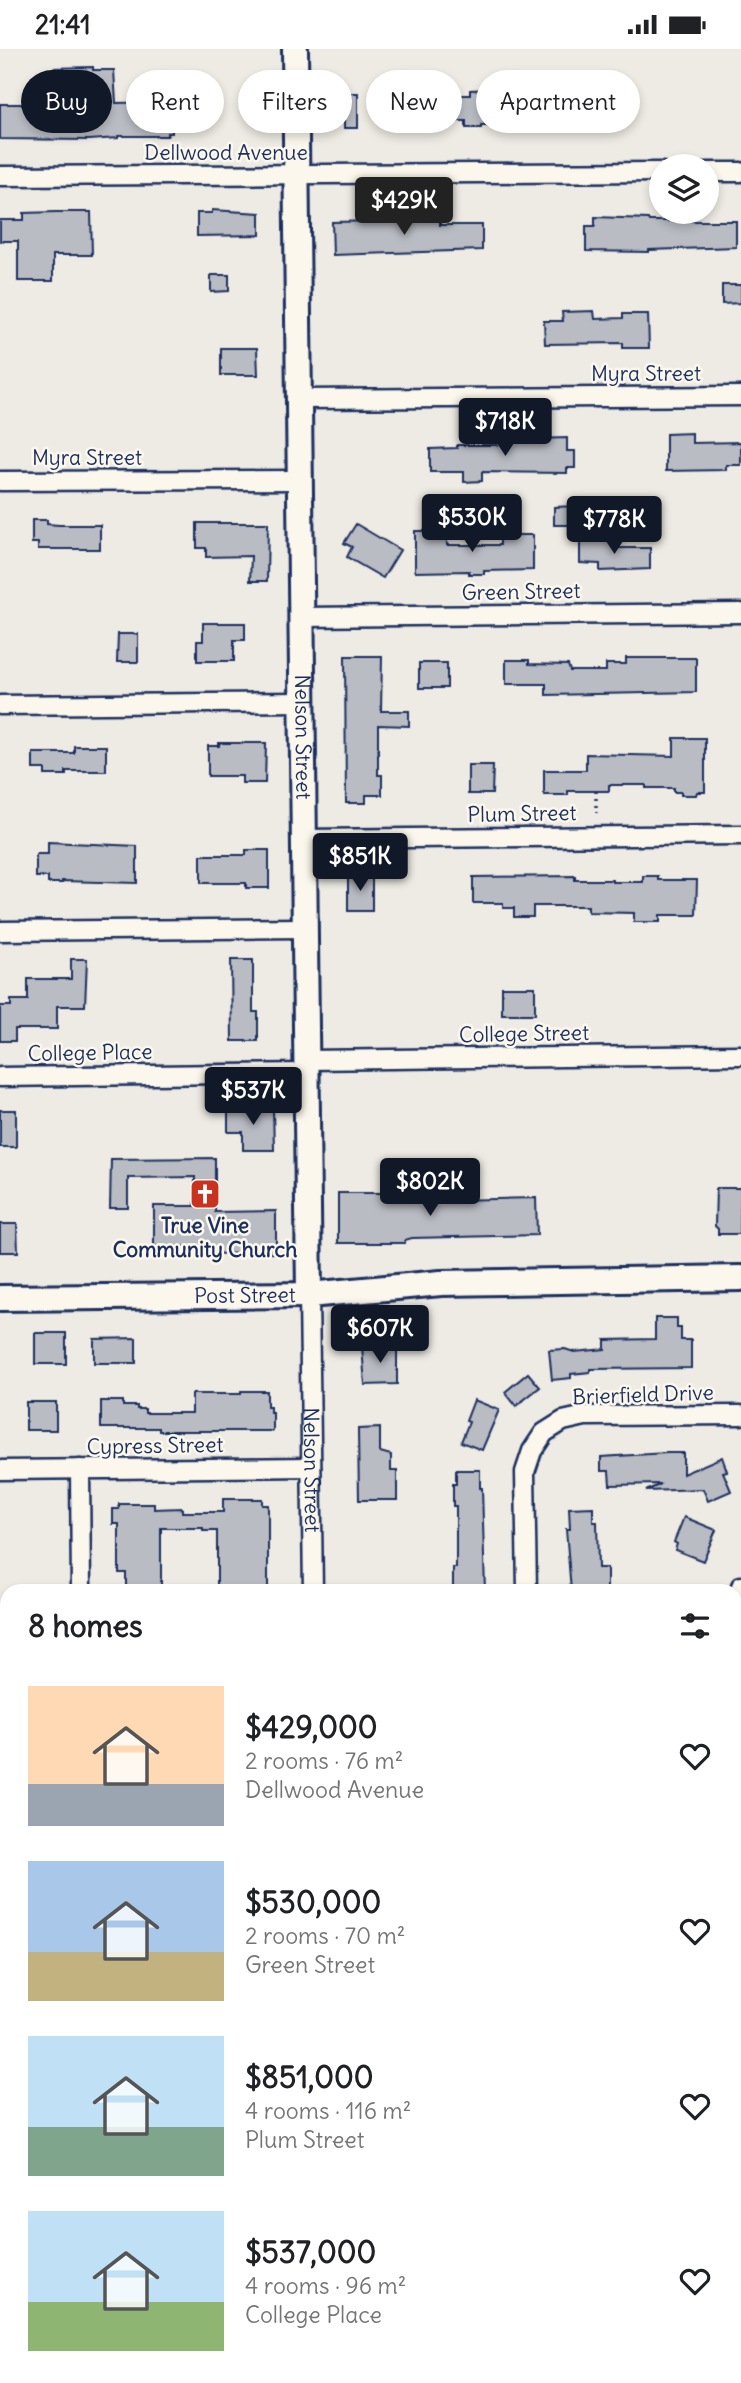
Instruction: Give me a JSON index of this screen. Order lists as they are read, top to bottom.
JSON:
{
  "streets": {
    "street": [
      "Dellwood Avenue",
      "Myra Street",
      "Green Street",
      "Nelson Street",
      "Plum Street",
      "College Street",
      "College Place",
      "Post Street",
      "Brierfield Drive",
      "Cypress Street"
    ]
  },
  "crossings": [
    ["Dellwood Avenue", "Nelson Street"],
    ["Myra Street", "Nelson Street"],
    ["Green Street", "Nelson Street"],
    ["Nelson Street", "Plum Street"],
    ["Nelson Street", "College Street"],
    ["Nelson Street", "College Place"],
    ["Nelson Street", "Post Street"],
    ["Nelson Street", "Cypress Street"],
    ["College Street", "College Place"]
  ],
  "places": {
    "church": ["True Vine Community Church"]
  },
  "page": {
    "status": "21:41",
    "chip": [
      "Buy",
      "Rent",
      "Filters",
      "New",
      "Apartment"
    ],
    "price": [
      "$429K",
      "$718K",
      "$530K",
      "$778K",
      "$851K",
      "$537K",
      "$802K",
      "$607K"
    ],
    "heading": "8 homes",
    "list": [
      {
        "name": "$429,000",
        "note": "2 rooms · 76 m² · Dellwood Avenue"
      },
      {
        "name": "$530,000",
        "note": "2 rooms · 70 m² · Green Street"
      },
      {
        "name": "$851,000",
        "note": "4 rooms · 116 m² · Plum Street"
      },
      {
        "name": "$537,000",
        "note": "4 rooms · 96 m² · College Place"
      }
    ]
  }
}
